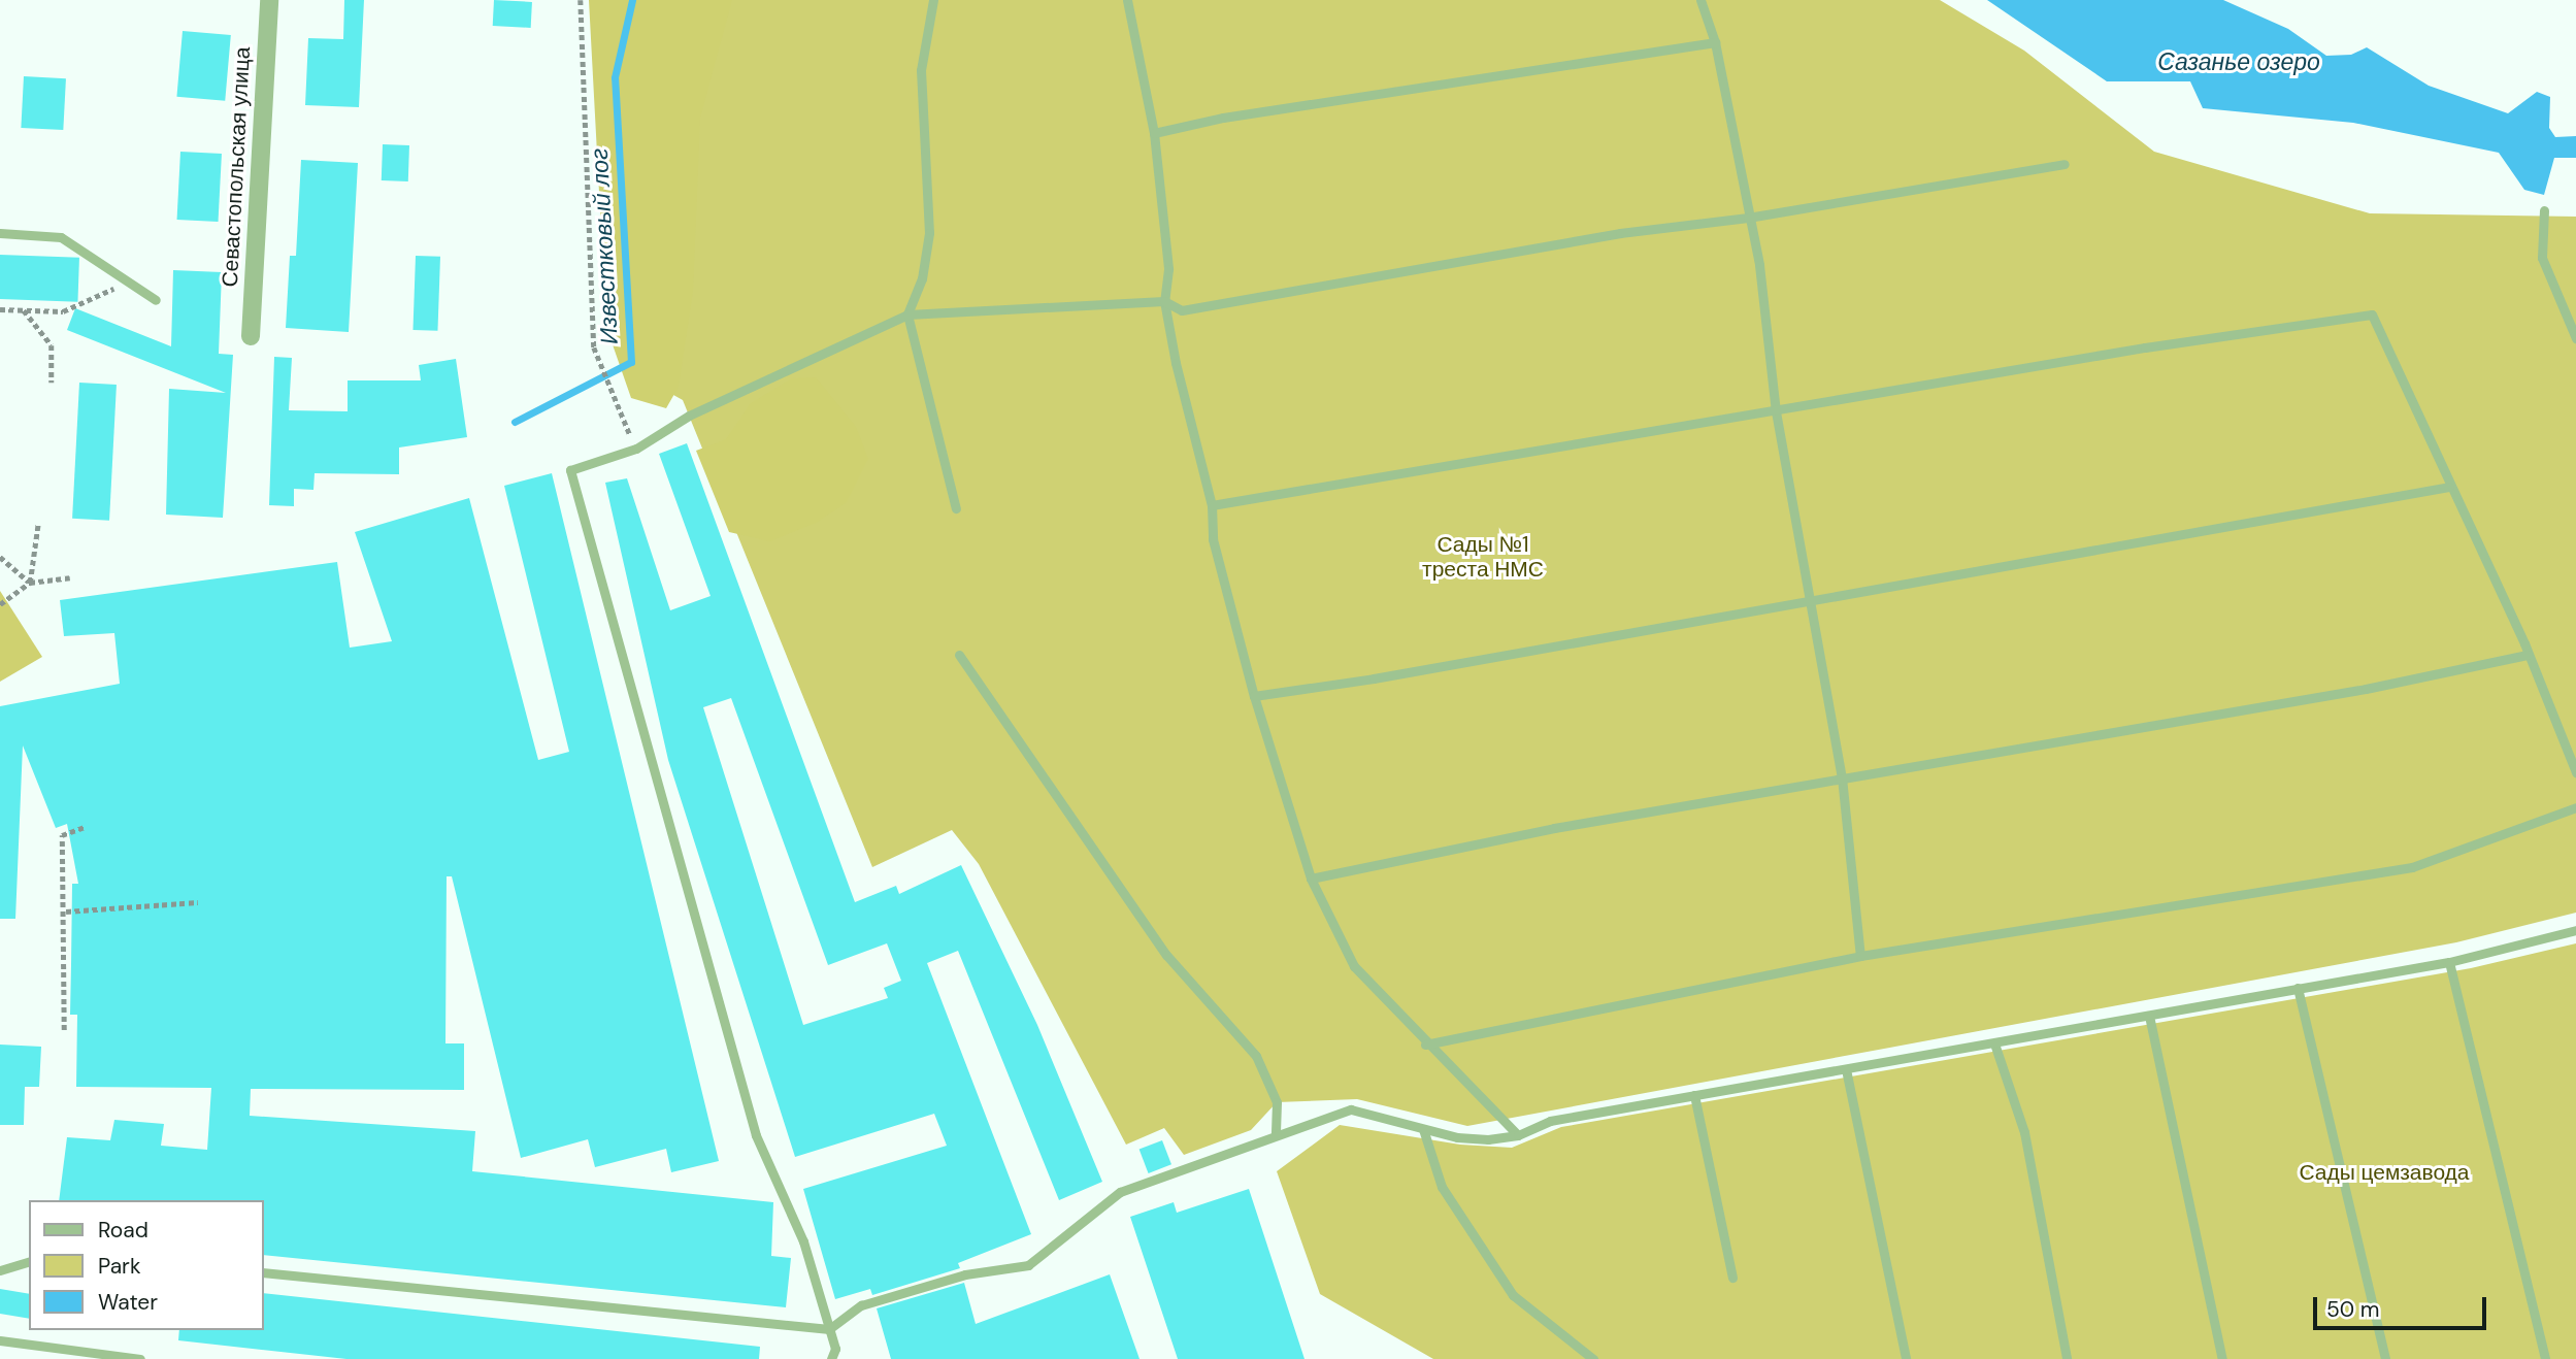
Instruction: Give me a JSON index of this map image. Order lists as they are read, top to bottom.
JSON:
{
  "streets": {
    "street": ["Севастопольская улица"]
  },
  "water": ["Сазанье озеро", "Известковый лог"],
  "parks": ["Сады №1 треста НМС", "Сады цемзавода"],
  "legend": ["Road", "Park", "Water"],
  "scale_bar": "50 m"
}
